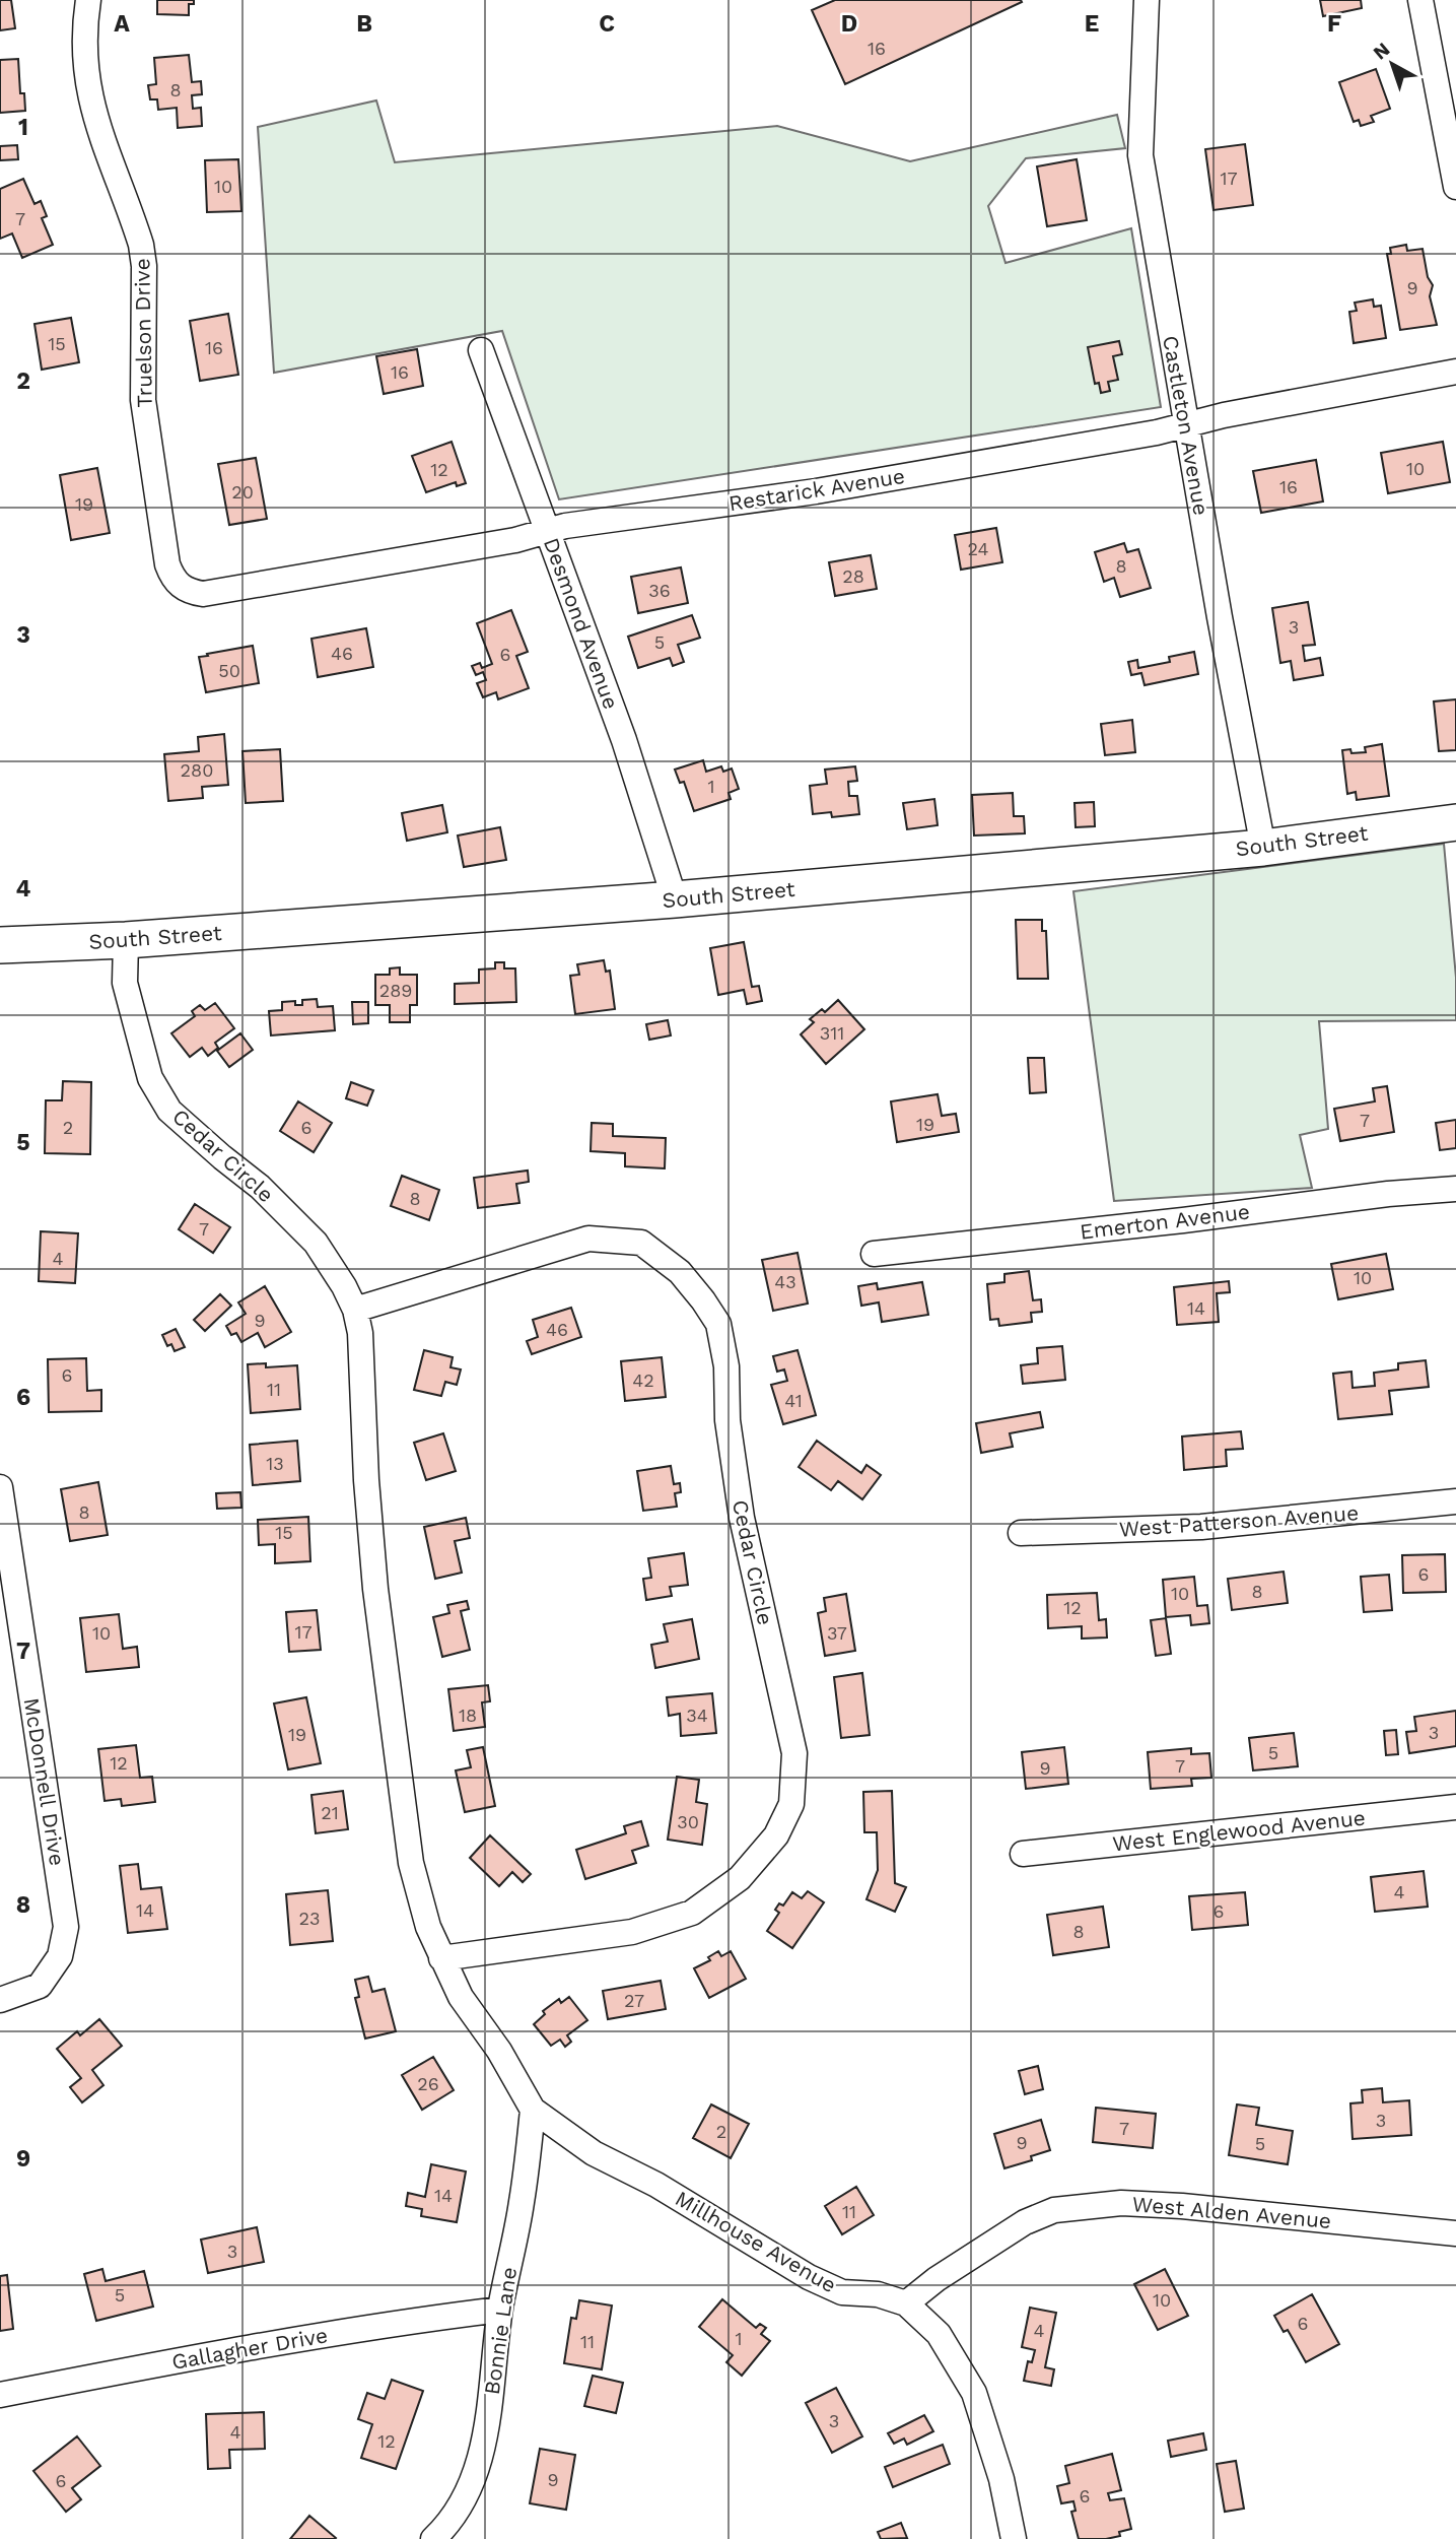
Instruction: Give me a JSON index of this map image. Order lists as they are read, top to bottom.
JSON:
{
  "streets": {
    "main road": ["South Street"],
    "street": [
      "Truelson Drive",
      "Castleton Avenue",
      "Restarick Avenue",
      "Desmond Avenue",
      "Cedar Circle",
      "Emerton Avenue",
      "West Patterson Avenue",
      "McDonnell Drive",
      "West Englewood Avenue",
      "West Alden Avenue",
      "Millhouse Avenue",
      "Bonnie Lane",
      "Gallagher Drive"
    ]
  },
  "crossings": [
    ["Truelson Drive", "Restarick Avenue"],
    ["Castleton Avenue", "Restarick Avenue"],
    ["Castleton Avenue", "South Street"],
    ["Restarick Avenue", "Desmond Avenue"],
    ["Desmond Avenue", "South Street"],
    ["South Street", "Cedar Circle"],
    ["Cedar Circle", "Millhouse Avenue"],
    ["Cedar Circle", "Bonnie Lane"],
    ["West Alden Avenue", "Millhouse Avenue"],
    ["Millhouse Avenue", "Bonnie Lane"],
    ["Bonnie Lane", "Gallagher Drive"]
  ],
  "house_numbers": [
    "16",
    "8",
    "17",
    "10",
    "7",
    "9",
    "15",
    "16",
    "16",
    "10",
    "12",
    "16",
    "20",
    "19",
    "24",
    "8",
    "28",
    "36",
    "3",
    "5",
    "46",
    "6",
    "50",
    "280",
    "1",
    "289",
    "311",
    "7",
    "19",
    "2",
    "6",
    "8",
    "7",
    "4",
    "10",
    "43",
    "14",
    "9",
    "46",
    "6",
    "42",
    "11",
    "41",
    "13",
    "8",
    "15",
    "6",
    "8",
    "10",
    "12",
    "17",
    "10",
    "37",
    "18",
    "34",
    "3",
    "19",
    "5",
    "12",
    "7",
    "9",
    "21",
    "30",
    "4",
    "14",
    "6",
    "23",
    "8",
    "27",
    "26",
    "3",
    "7",
    "2",
    "9",
    "5",
    "14",
    "11",
    "3",
    "5",
    "10",
    "6",
    "4",
    "1",
    "11",
    "3",
    "4",
    "12",
    "9",
    "6",
    "6"
  ],
  "north": "top left",
  "grid": {
    "columns": [
      "A",
      "B",
      "C",
      "D",
      "E",
      "F"
    ],
    "rows": [
      "1",
      "2",
      "3",
      "4",
      "5",
      "6",
      "7",
      "8",
      "9"
    ]
  }
}
